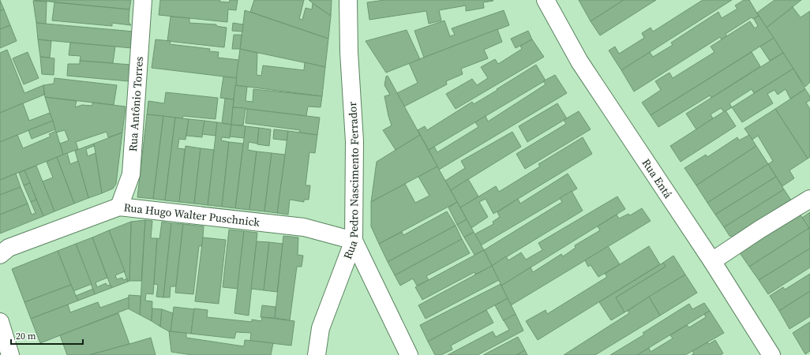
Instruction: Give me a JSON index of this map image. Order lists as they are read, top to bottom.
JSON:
{
  "streets": {
    "street": [
      "Rua Antônio Torres",
      "Rua Entá",
      "Rua Pedro Nascimento Ferrador",
      "Rua Hugo Walter Puschnick"
    ]
  },
  "crossings": [
    ["Rua Antônio Torres", "Rua Hugo Walter Puschnick"],
    ["Rua Pedro Nascimento Ferrador", "Rua Hugo Walter Puschnick"]
  ],
  "scale_bar": "20 m"
}
